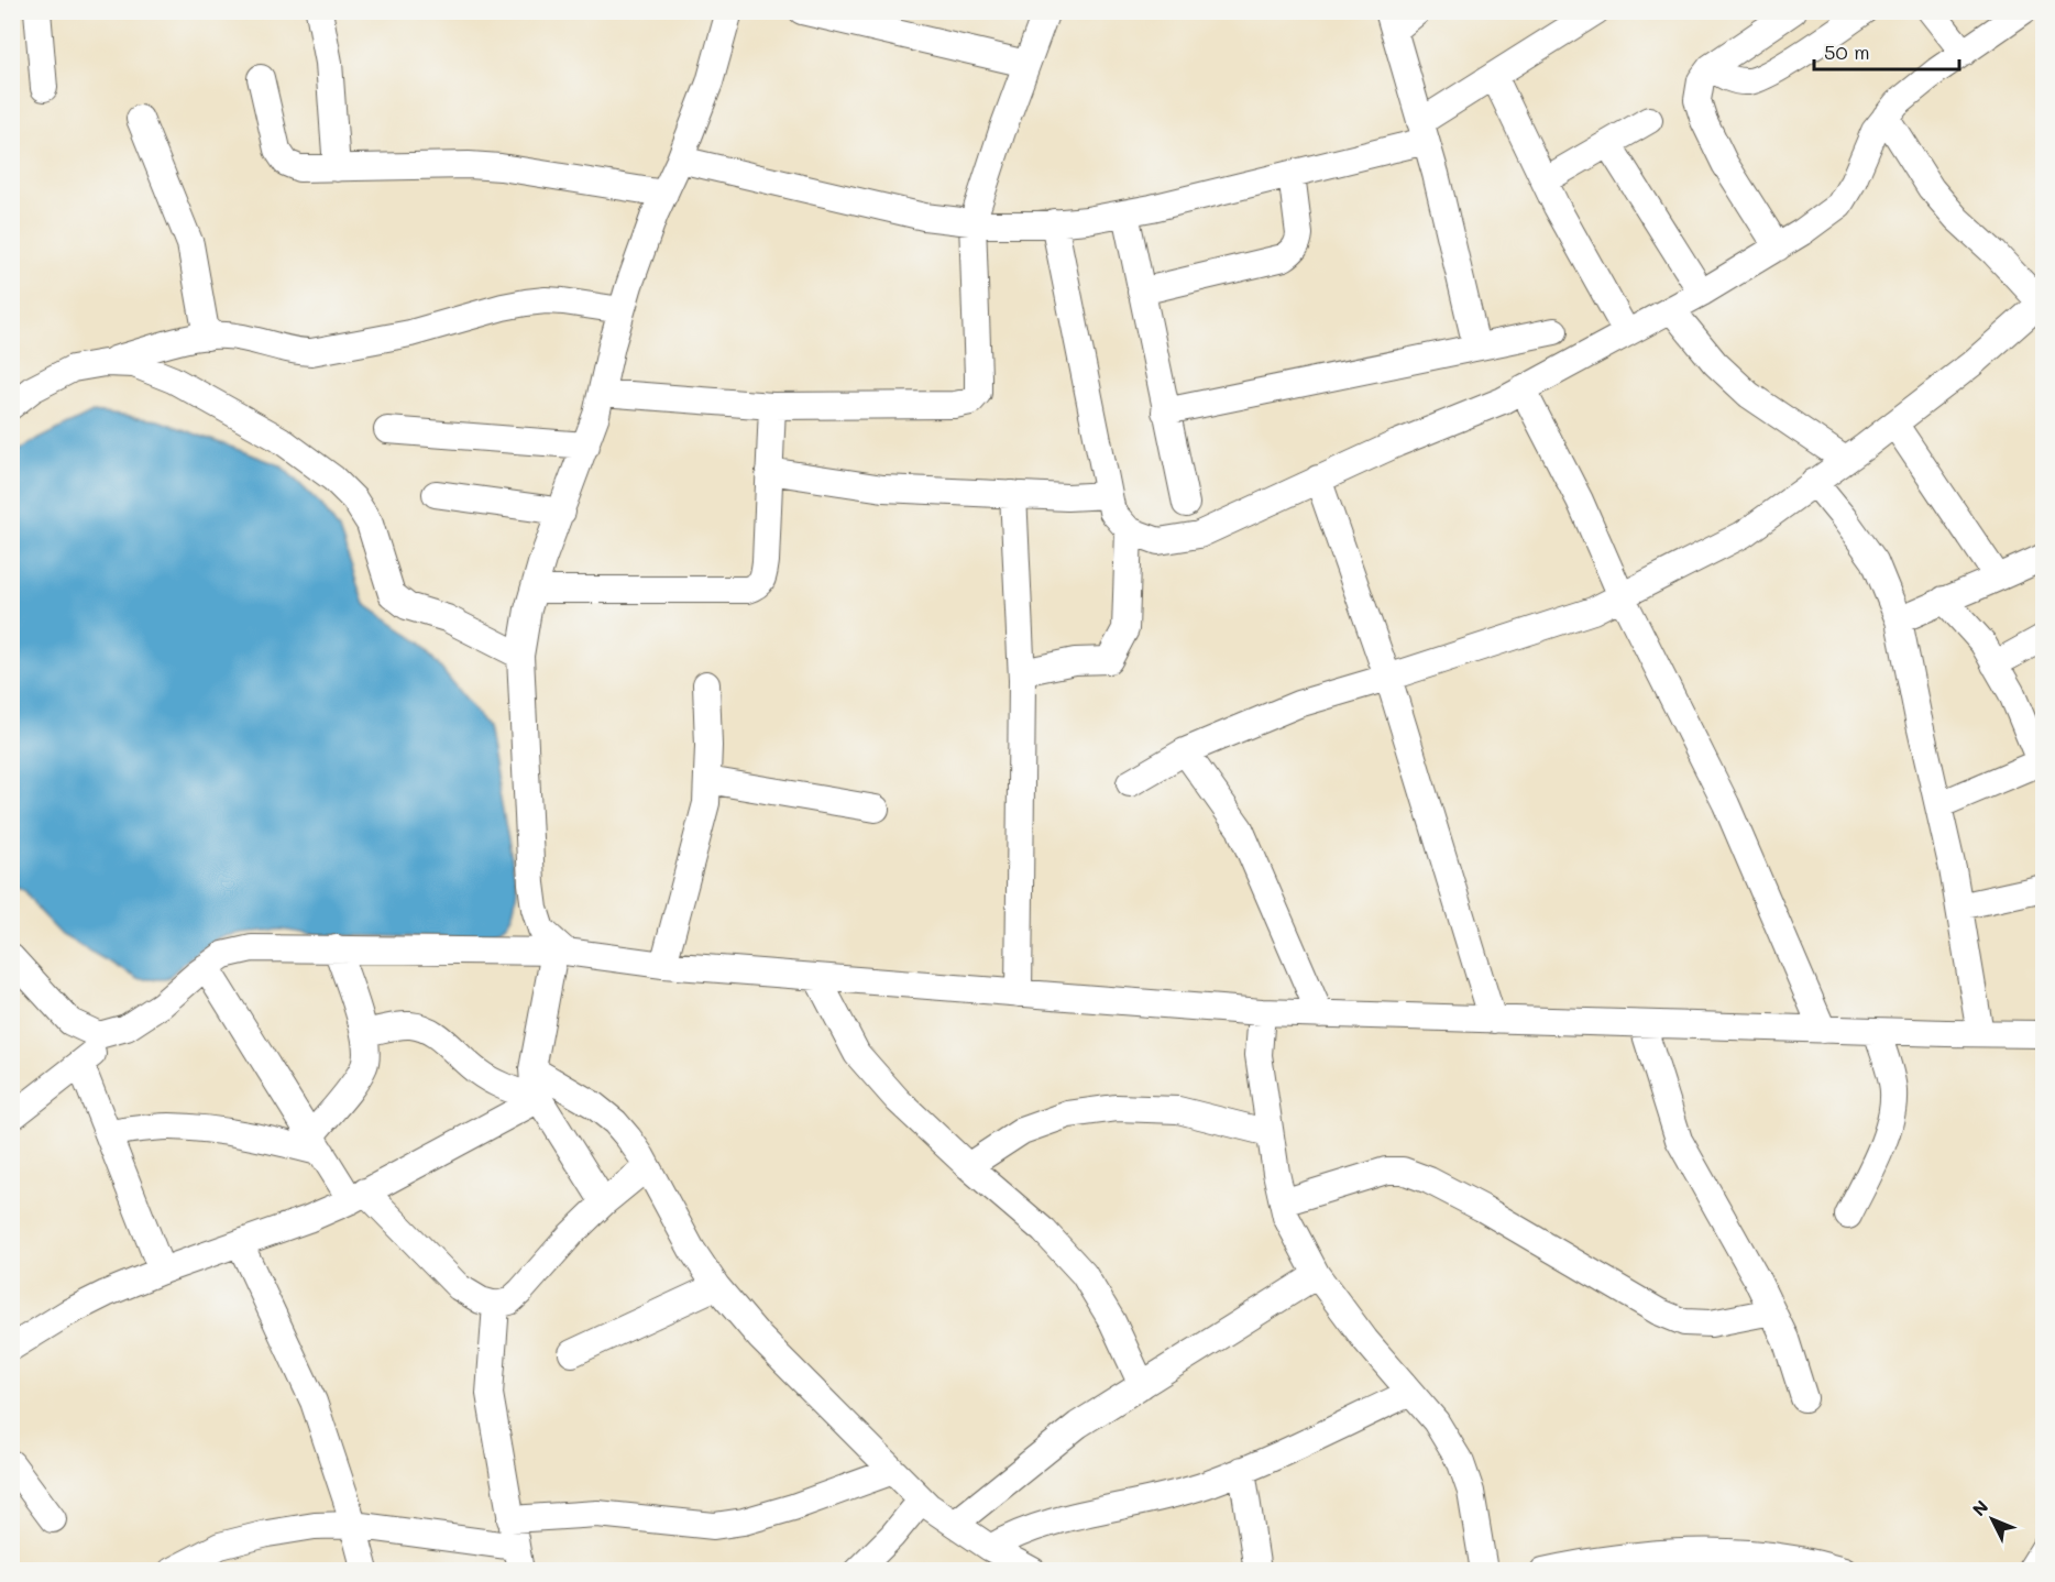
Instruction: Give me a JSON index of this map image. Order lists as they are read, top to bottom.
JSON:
{
  "scale_bar": "50 m",
  "north": "top left"
}
